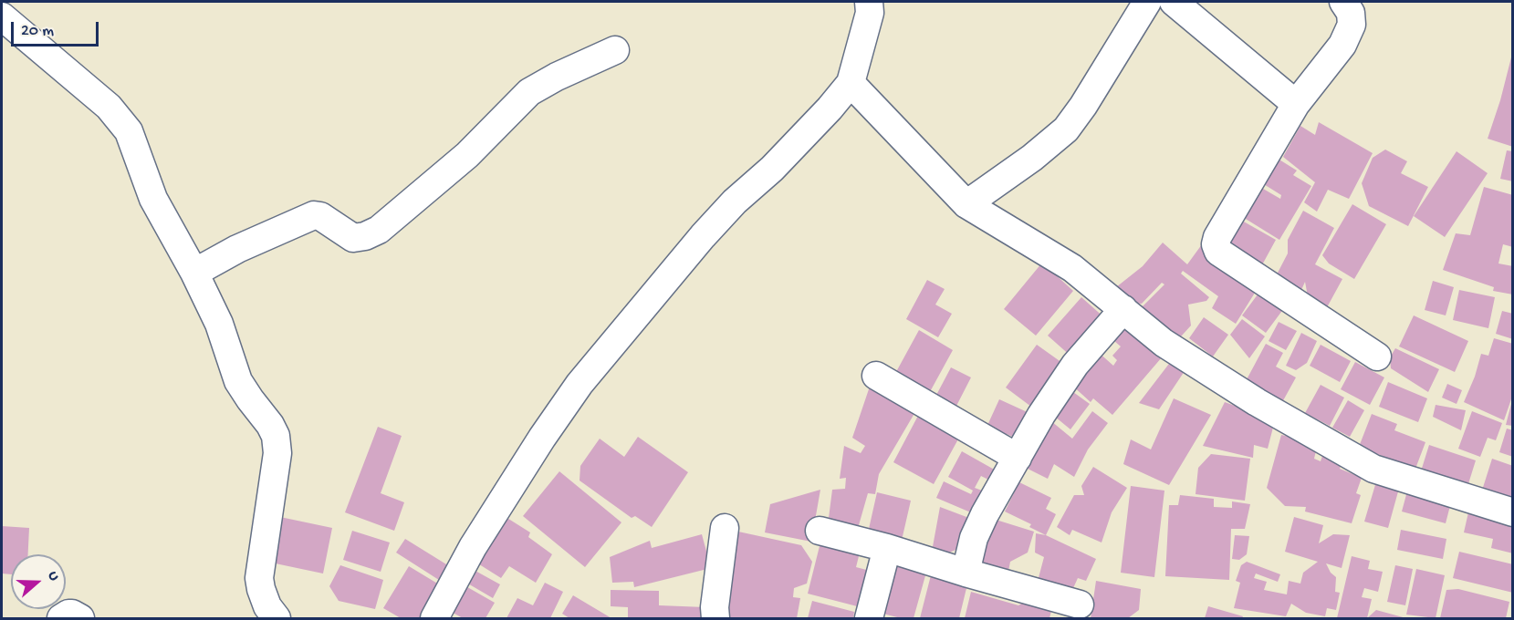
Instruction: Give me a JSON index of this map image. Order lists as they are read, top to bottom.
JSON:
{
  "scale_bar": "20 m",
  "north": "right"
}
